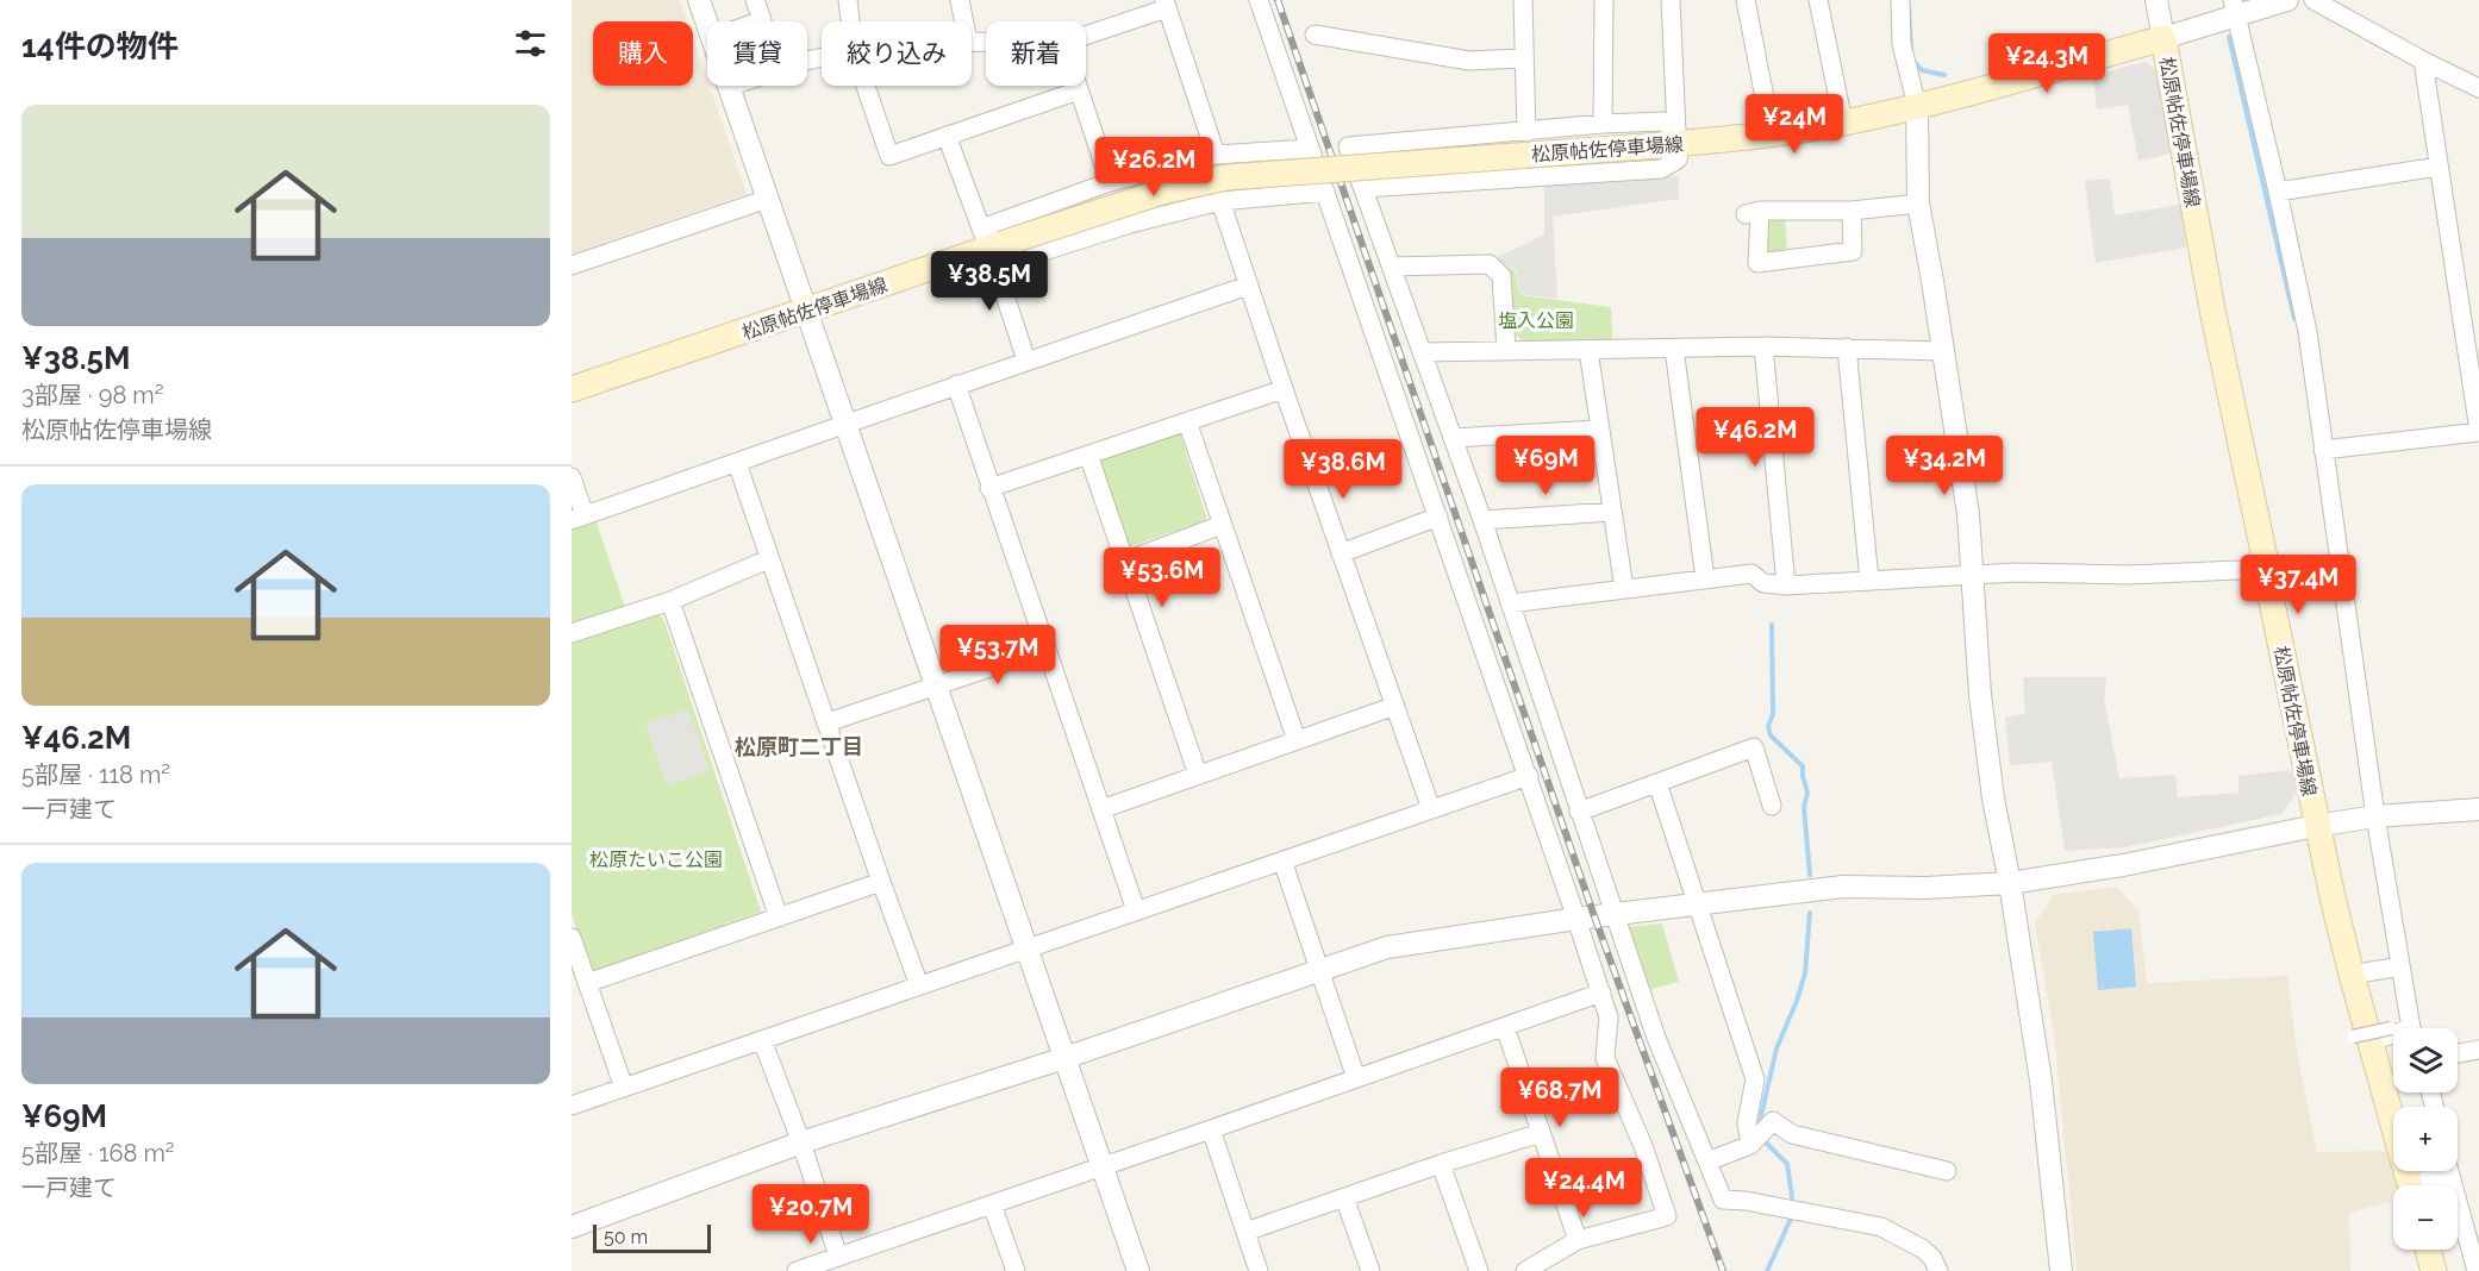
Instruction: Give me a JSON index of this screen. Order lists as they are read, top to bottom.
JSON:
{
  "streets": {
    "main road": ["松原帖佐停車場線"]
  },
  "districts": ["松原町二丁目"],
  "parks": ["塩入公園", "松原たいこ公園"],
  "scale_bar": "50 m",
  "page": {
    "heading": "14件の物件",
    "chip": [
      "購入",
      "賃貸",
      "絞り込み",
      "新着"
    ],
    "price": [
      "¥24.3M",
      "¥24M",
      "¥26.2M",
      "¥38.5M",
      "¥46.2M",
      "¥69M",
      "¥34.2M",
      "¥38.6M",
      "¥53.6M",
      "¥37.4M",
      "¥53.7M",
      "¥68.7M",
      "¥24.4M",
      "¥20.7M"
    ],
    "list": [
      {
        "name": "¥38.5M",
        "note": "3部屋 · 98 m² · 松原帖佐停車場線"
      },
      {
        "name": "¥46.2M",
        "note": "5部屋 · 118 m² · 一戸建て"
      },
      {
        "name": "¥69M",
        "note": "5部屋 · 168 m² · 一戸建て"
      }
    ],
    "map_buttons": ["+", "−"],
    "scale": "50 m"
  }
}
